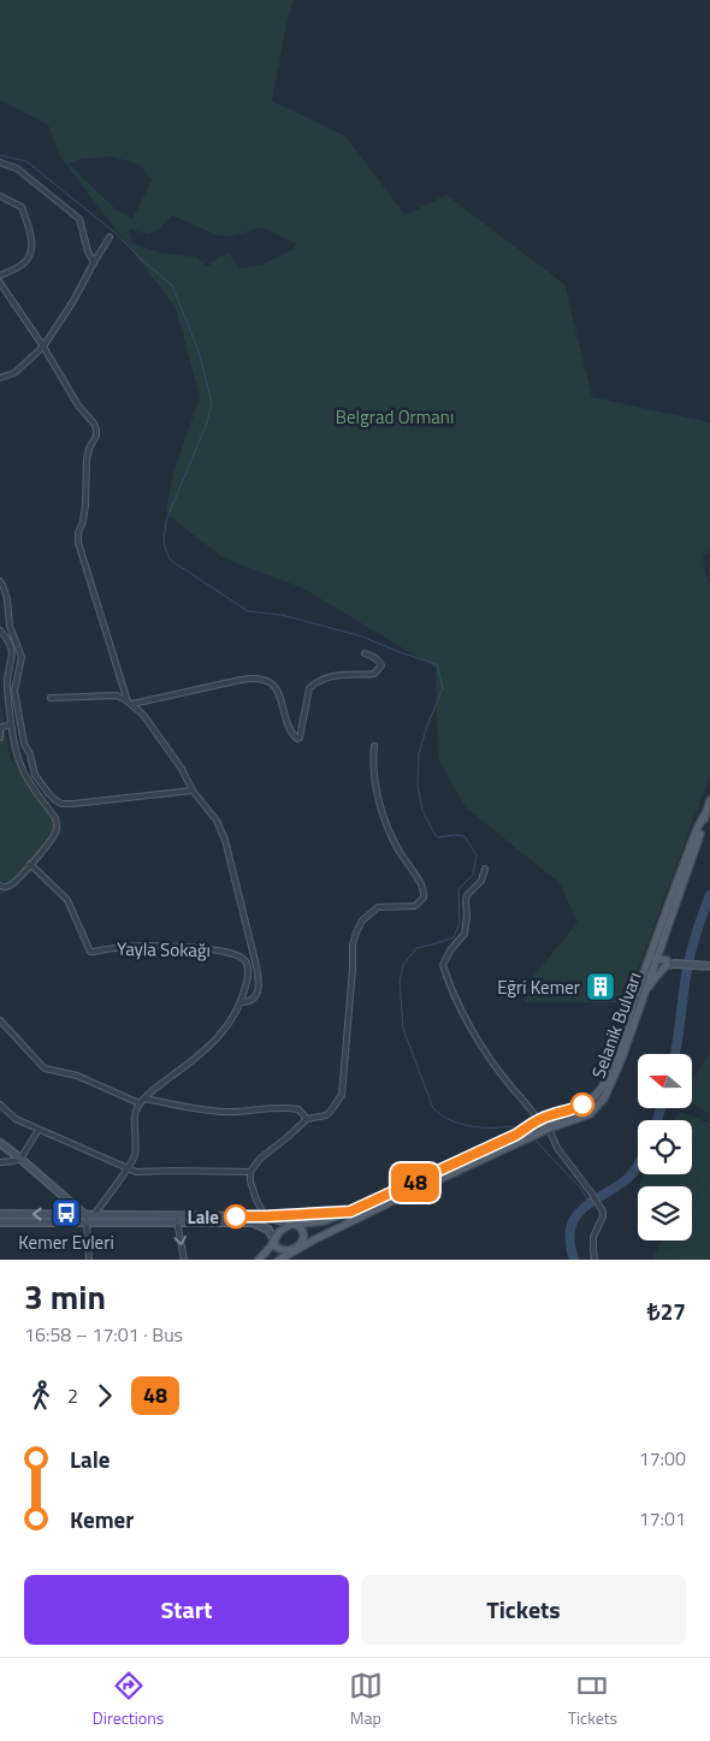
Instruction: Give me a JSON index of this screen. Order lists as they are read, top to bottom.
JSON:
{
  "streets": {
    "main road": ["Selanik Bulvarı"],
    "street": ["Yayla Sokağı"]
  },
  "parks": ["Belgrad Ormanı"],
  "places": {
    "building": ["Eğri Kemer"],
    "bus stop": ["Kemer Evleri"],
    "other": ["Lale"]
  },
  "lines": ["bus line 48"],
  "north": "left",
  "page": {
    "on_map": "48",
    "heading": ["3 min", "16:58 – 17:01 · Bus", "₺27"],
    "legs": ["2", "48"],
    "list": [
      {
        "name": "Lale",
        "value": "17:00"
      },
      {
        "name": "Kemer",
        "value": "17:01"
      }
    ],
    "buttons": ["Start", "Tickets"],
    "tabs": ["Directions", "Map", "Tickets"]
  }
}
